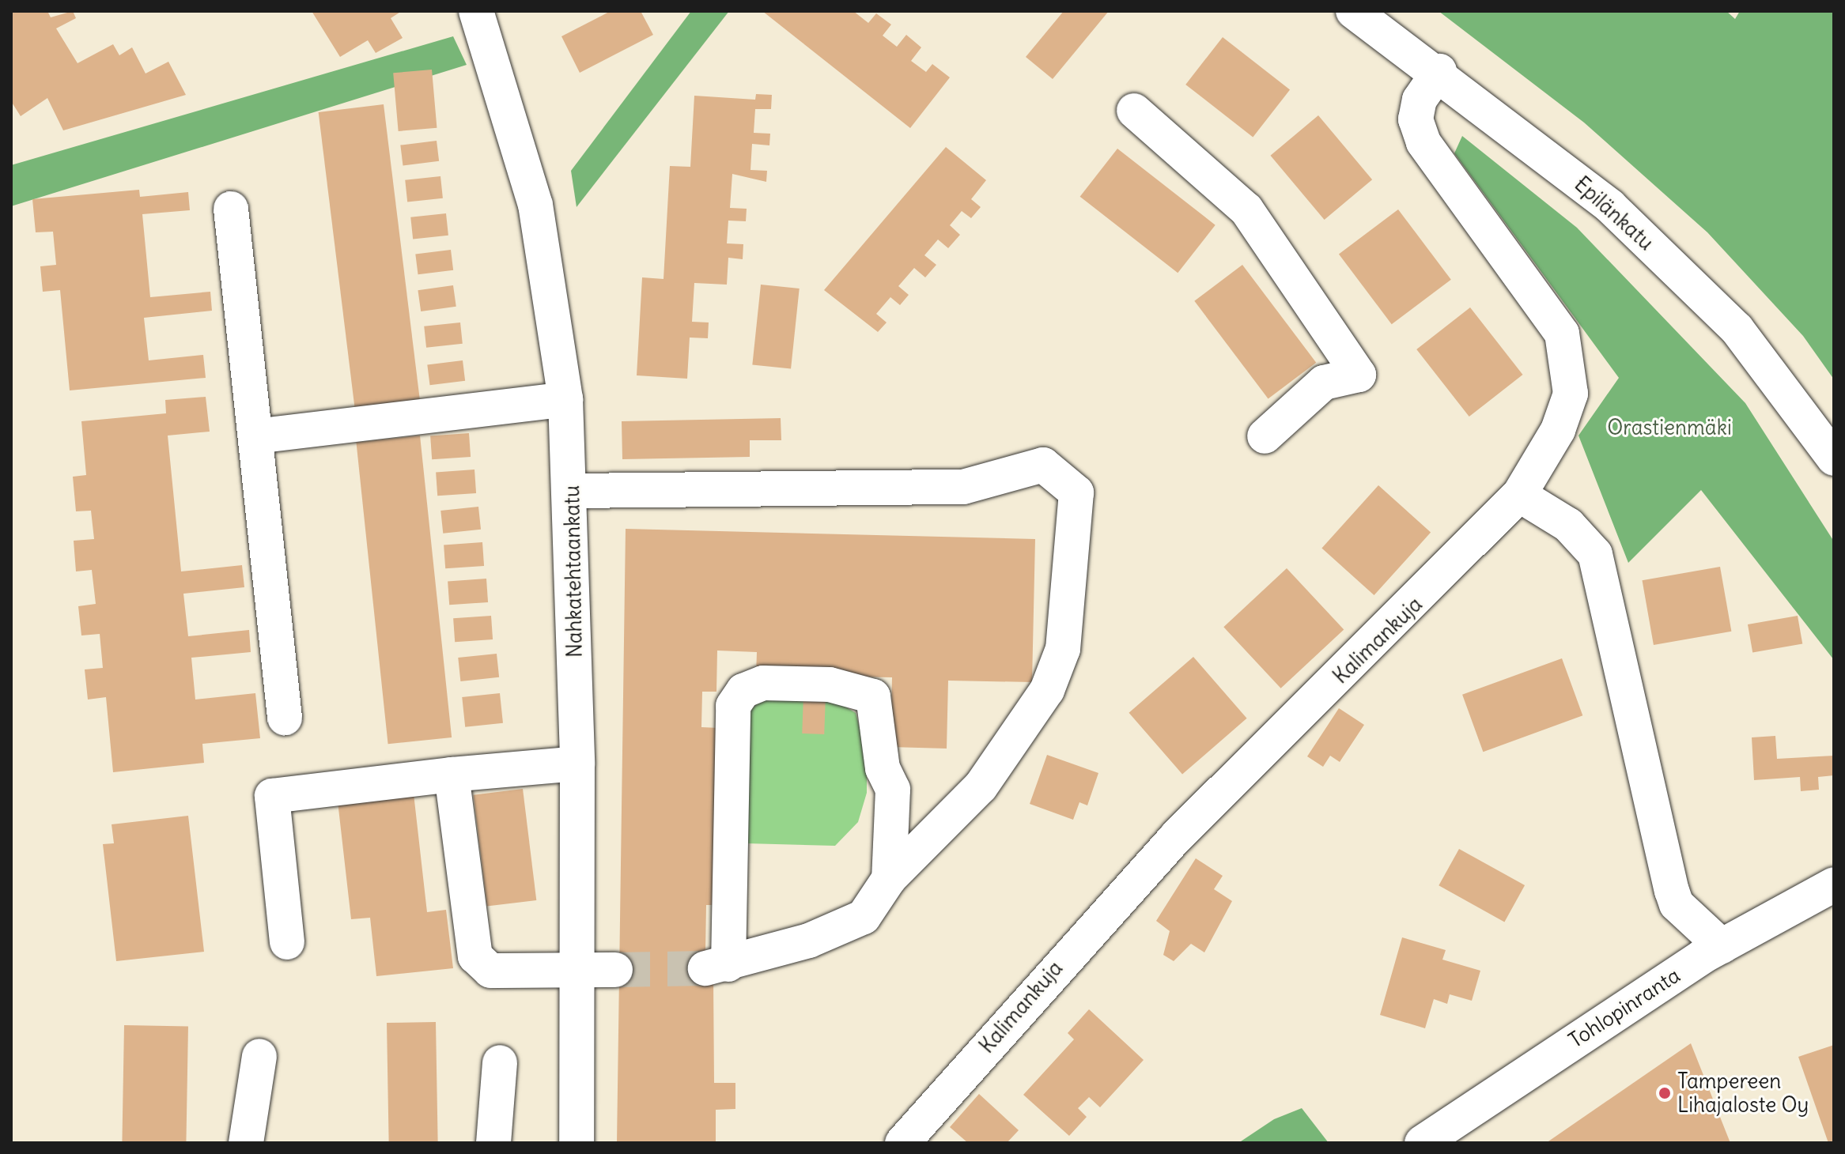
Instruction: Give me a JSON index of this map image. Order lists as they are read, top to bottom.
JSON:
{
  "streets": {
    "street": [
      "Epilänkatu",
      "Nahkatehtaankatu",
      "Kalimankuja",
      "Tohlopinranta"
    ]
  },
  "crossings": [
    ["Epilänkatu", "Kalimankuja"]
  ],
  "parks": ["Orastienmäki"],
  "places": ["Tampereen Lihajaloste Oy"]
}
